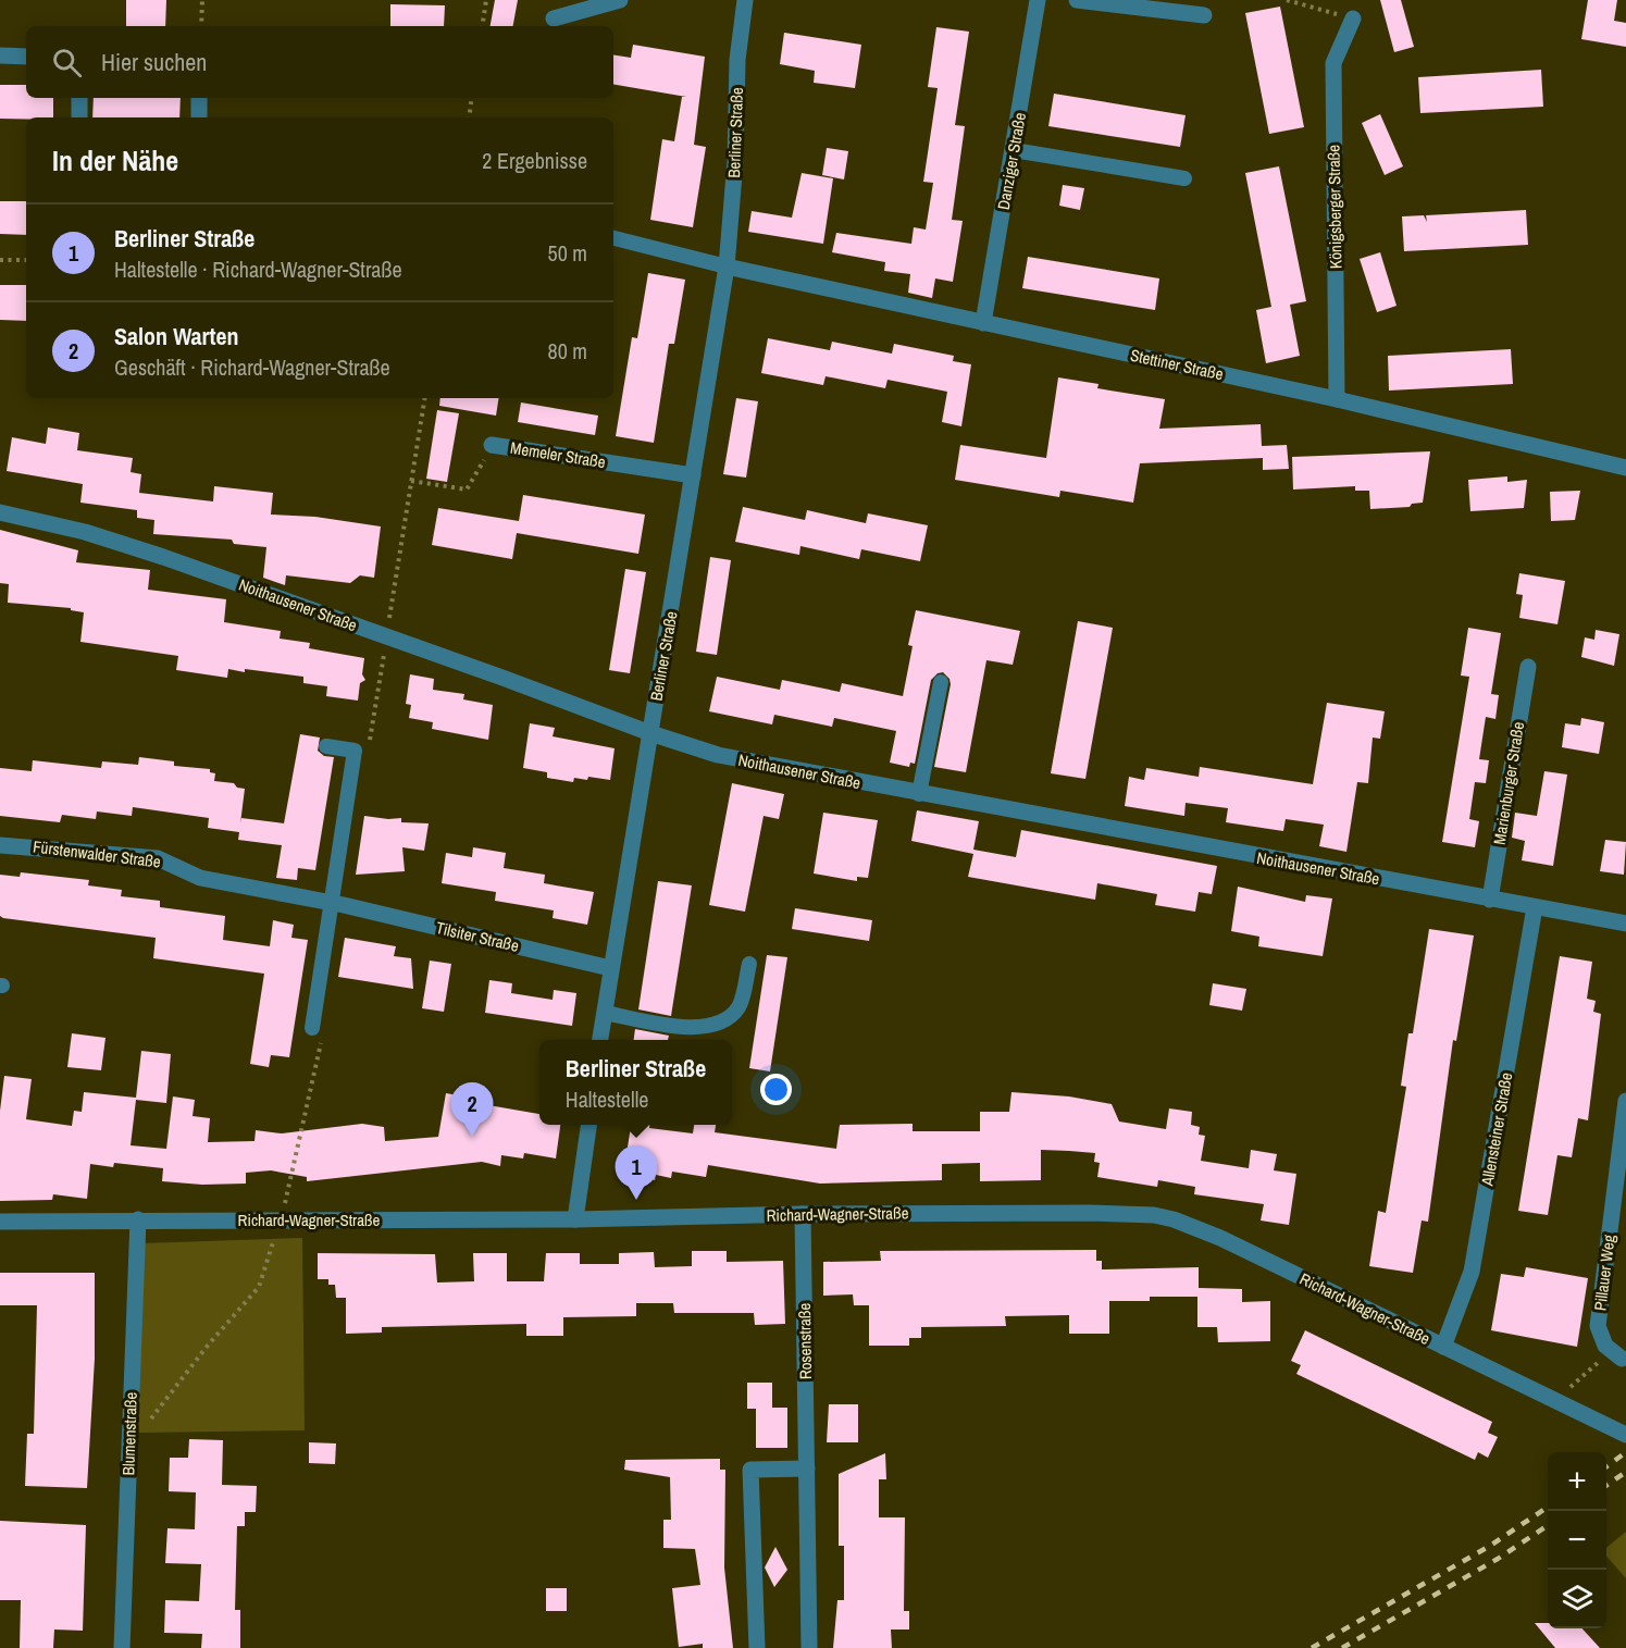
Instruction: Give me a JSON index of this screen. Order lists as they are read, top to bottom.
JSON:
{
  "streets": {
    "street": [
      "Berliner Straße",
      "Danziger Straße",
      "Königsberger Straße",
      "Stettiner Straße",
      "Memeler Straße",
      "Noithausener Straße",
      "Marienburger Straße",
      "Fürstenwalder Straße",
      "Tilsiter Straße",
      "Allensteiner Straße",
      "Richard-Wagner-Straße",
      "Pillauer Weg",
      "Rosenstraße",
      "Blumenstraße"
    ]
  },
  "crossings": [
    ["Berliner Straße", "Stettiner Straße"],
    ["Berliner Straße", "Memeler Straße"],
    ["Berliner Straße", "Noithausener Straße"],
    ["Berliner Straße", "Tilsiter Straße"],
    ["Danziger Straße", "Stettiner Straße"],
    ["Königsberger Straße", "Stettiner Straße"],
    ["Noithausener Straße", "Marienburger Straße"],
    ["Noithausener Straße", "Allensteiner Straße"],
    ["Fürstenwalder Straße", "Tilsiter Straße"],
    ["Allensteiner Straße", "Richard-Wagner-Straße"],
    ["Richard-Wagner-Straße", "Rosenstraße"],
    ["Richard-Wagner-Straße", "Blumenstraße"]
  ],
  "page": {
    "search": "Hier suchen",
    "heading": ["In der Nähe", "2 Ergebnisse"],
    "list": [
      {
        "mark": "1",
        "name": "Berliner Straße",
        "note": "Haltestelle · Richard-Wagner-Straße",
        "value": "50 m"
      },
      {
        "mark": "2",
        "name": "Salon Warten",
        "note": "Geschäft · Richard-Wagner-Straße",
        "value": "80 m"
      }
    ],
    "popup": ["Berliner Straße", "Haltestelle"],
    "pins": ["2", "1"],
    "map_buttons": ["+", "−"]
  }
}
